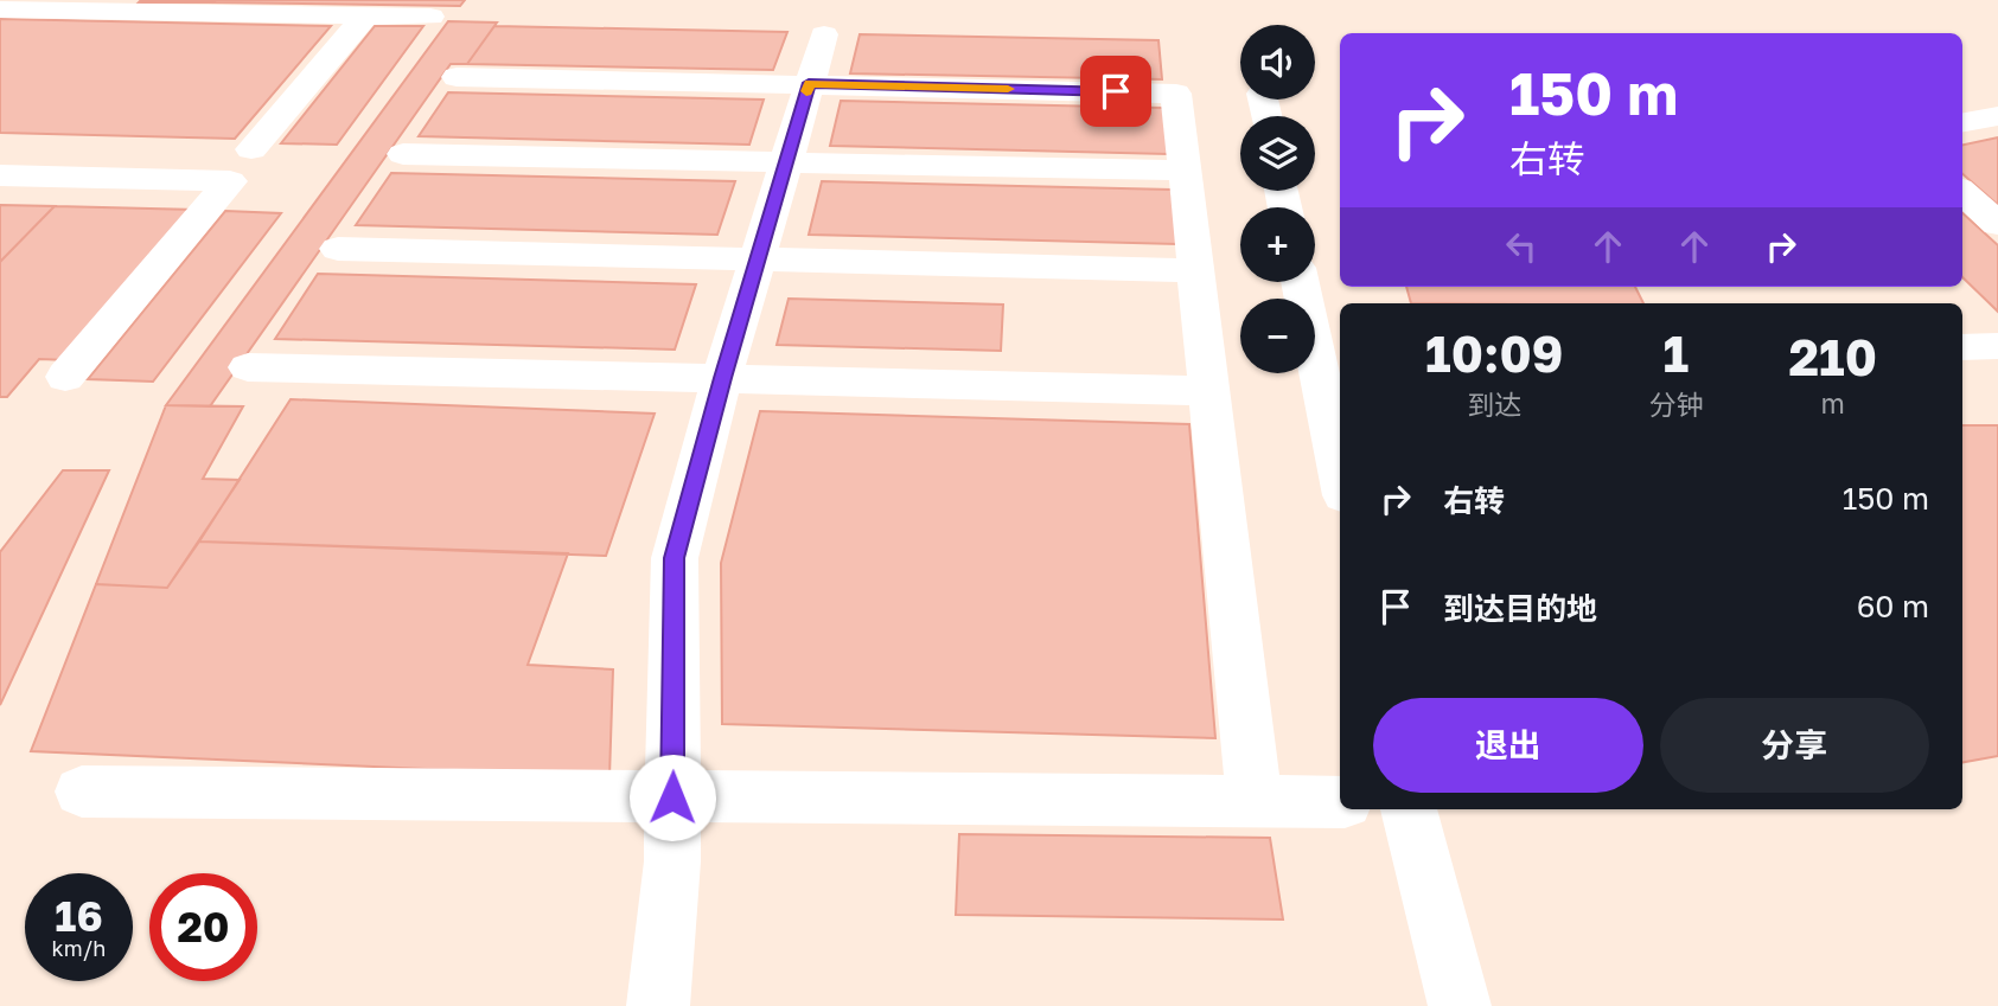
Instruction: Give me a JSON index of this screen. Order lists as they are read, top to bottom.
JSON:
{
  "page": {
    "map_buttons": ["+", "−"],
    "turn": ["150 m", "右转"],
    "eta": [
      "10:09",
      "到达",
      "1",
      "分钟",
      "210",
      "m"
    ],
    "list": [
      {
        "name": "右转",
        "value": "150 m"
      },
      {
        "name": "到达目的地",
        "value": "60 m"
      }
    ],
    "buttons": ["退出", "分享"],
    "speed": "16 km/h",
    "limit": "20"
  }
}
